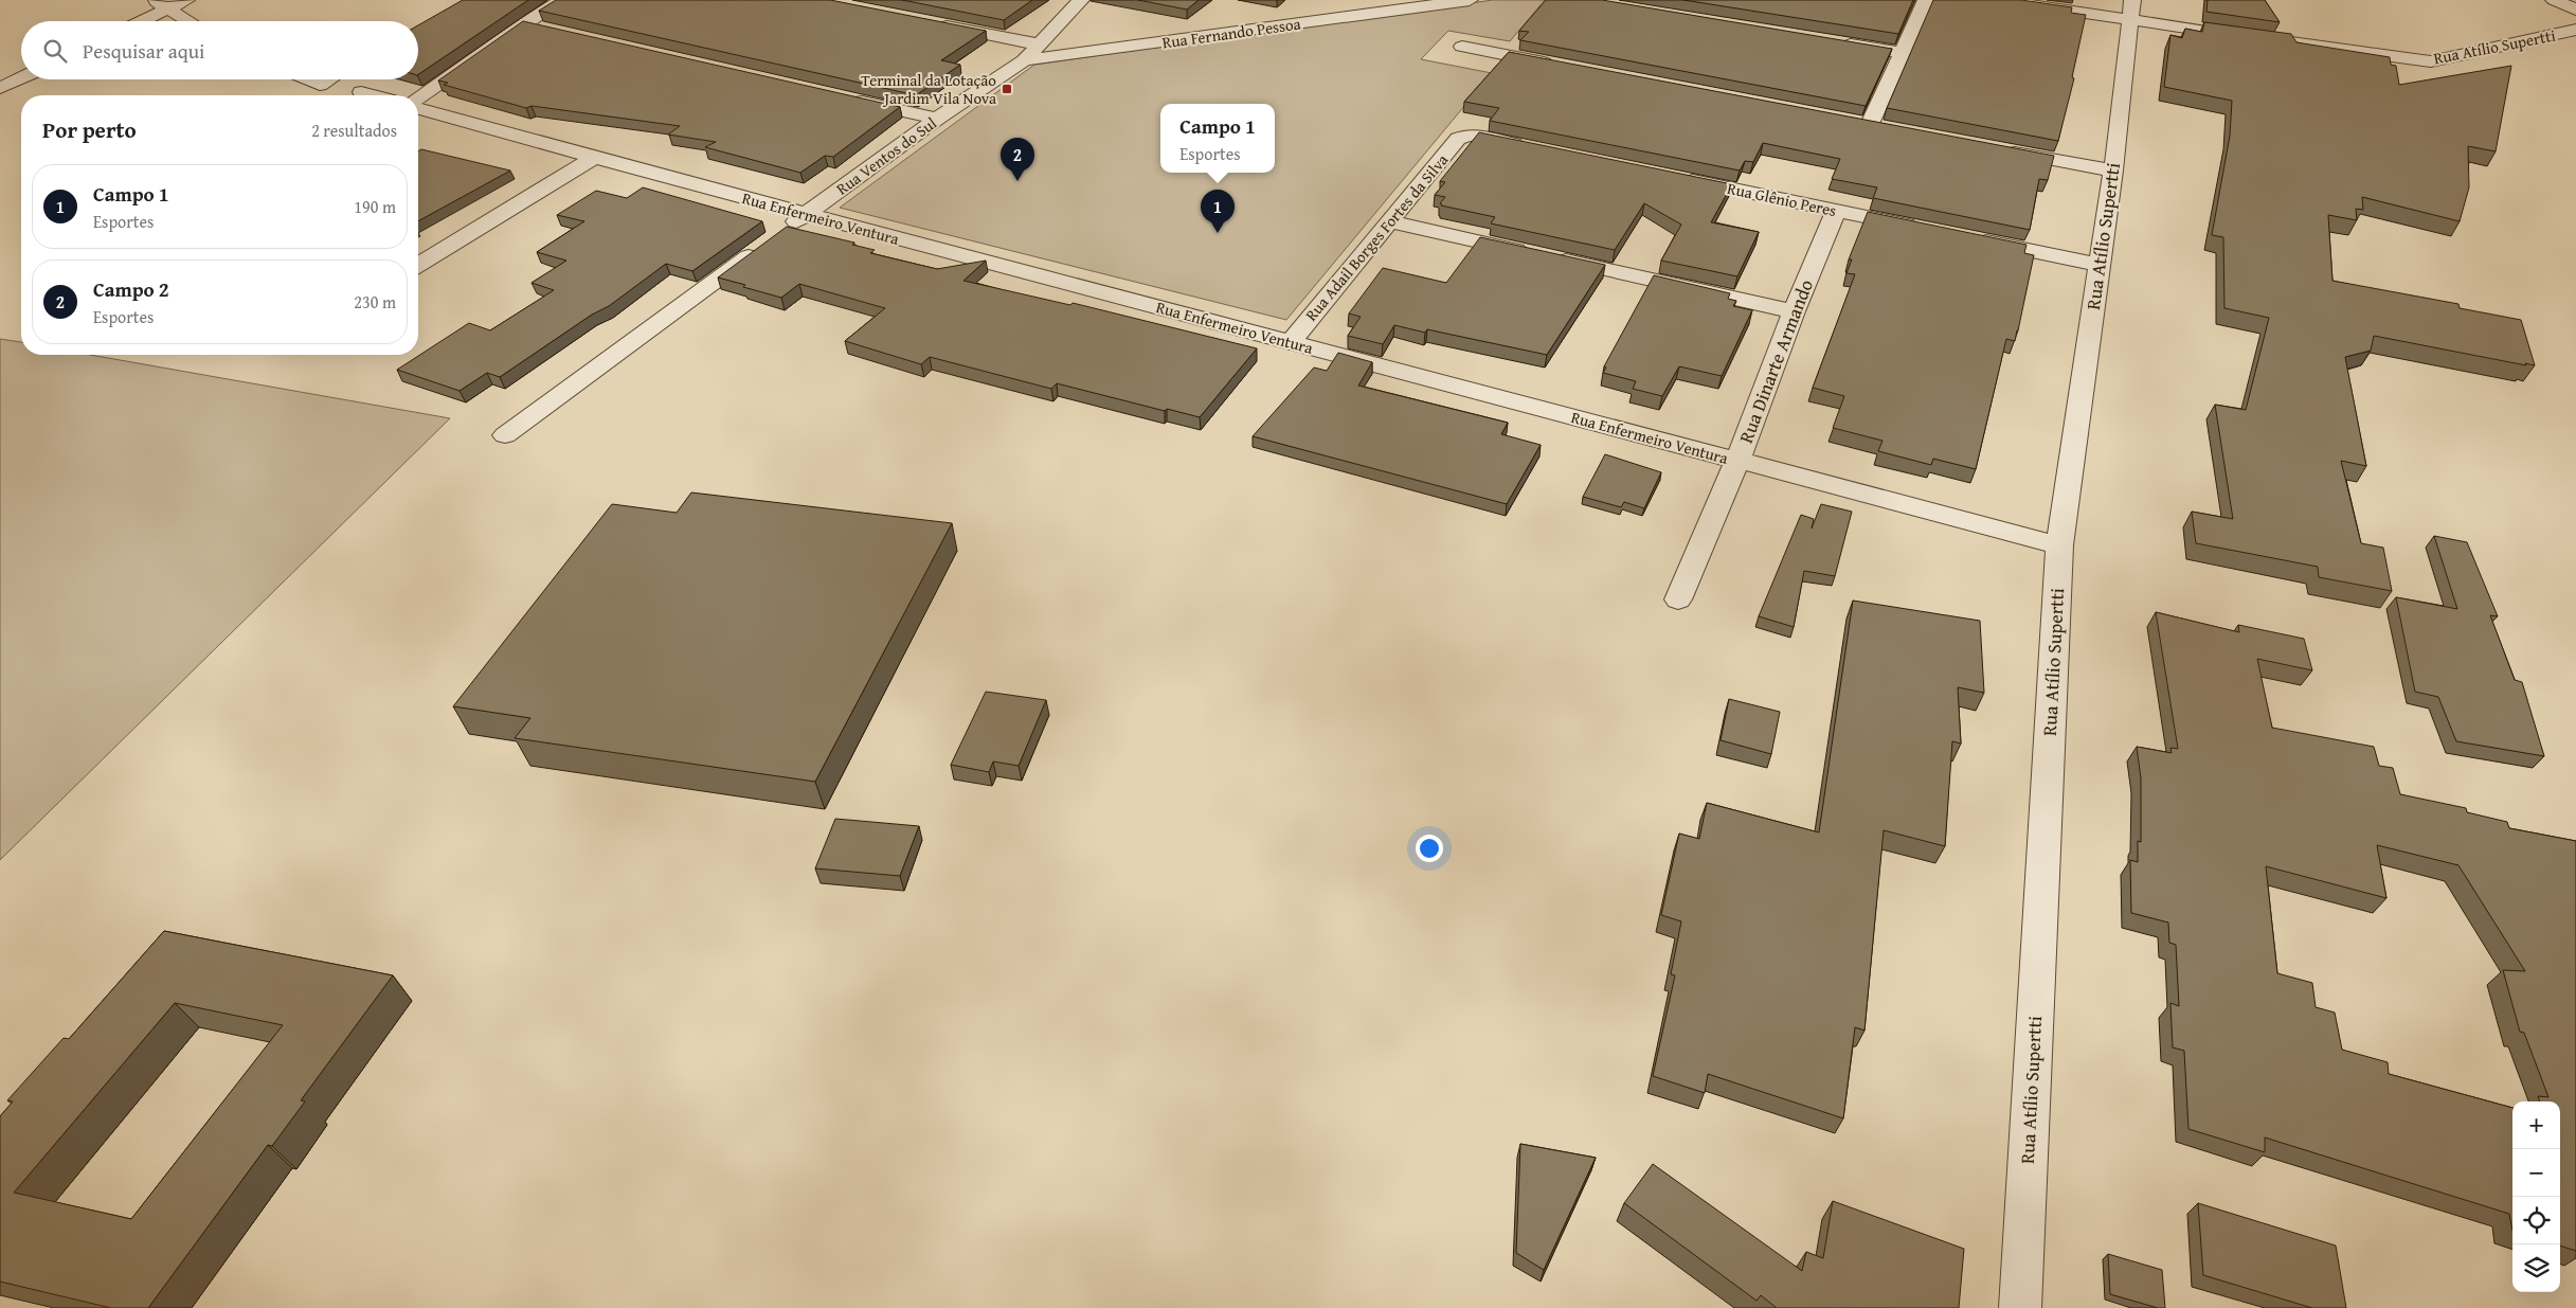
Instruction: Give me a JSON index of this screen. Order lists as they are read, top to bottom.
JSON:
{
  "streets": {
    "street": [
      "Rua Fernando Pessoa",
      "Rua Atílio Supertti",
      "Rua Ventos do Sul",
      "Rua Glênio Peres",
      "Rua Enfermeiro Ventura",
      "Rua Adail Borges Fortes da Silva",
      "Rua Dinarte Armando"
    ]
  },
  "crossings": [
    ["Rua Fernando Pessoa", "Rua Ventos do Sul"],
    ["Rua Atílio Supertti", "Rua Enfermeiro Ventura"],
    ["Rua Ventos do Sul", "Rua Enfermeiro Ventura"],
    ["Rua Glênio Peres", "Rua Dinarte Armando"],
    ["Rua Enfermeiro Ventura", "Rua Adail Borges Fortes da Silva"],
    ["Rua Enfermeiro Ventura", "Rua Dinarte Armando"]
  ],
  "places": {
    "transit": ["Terminal da Lotação Jardim Vila Nova"]
  },
  "page": {
    "search": "Pesquisar aqui",
    "heading": ["Por perto", "2 resultados"],
    "popup": ["Campo 1", "Esportes"],
    "pins": ["2", "1"],
    "list": [
      {
        "mark": "1",
        "name": "Campo 1",
        "note": "Esportes",
        "value": "190 m"
      },
      {
        "mark": "2",
        "name": "Campo 2",
        "note": "Esportes",
        "value": "230 m"
      }
    ],
    "map_buttons": ["+", "−"]
  }
}
